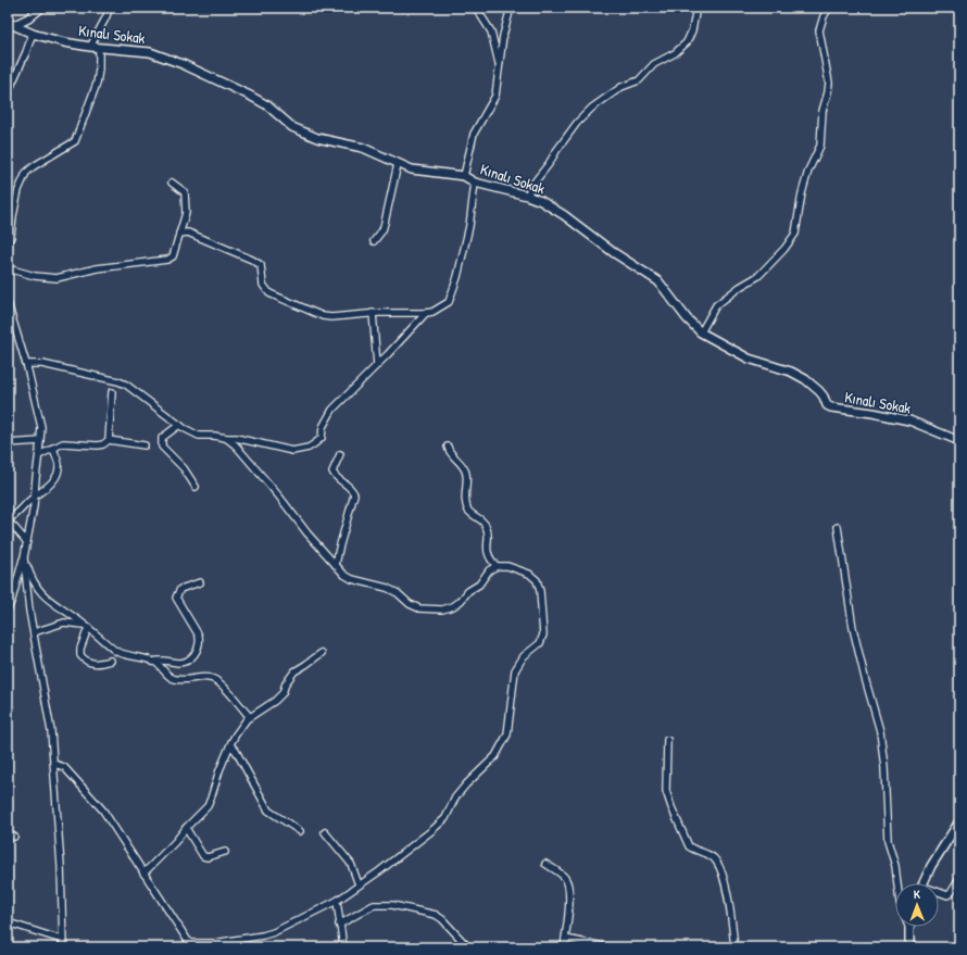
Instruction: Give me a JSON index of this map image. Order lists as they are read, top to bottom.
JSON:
{
  "streets": {
    "street": ["Kınalı Sokak"]
  },
  "north": "top"
}
